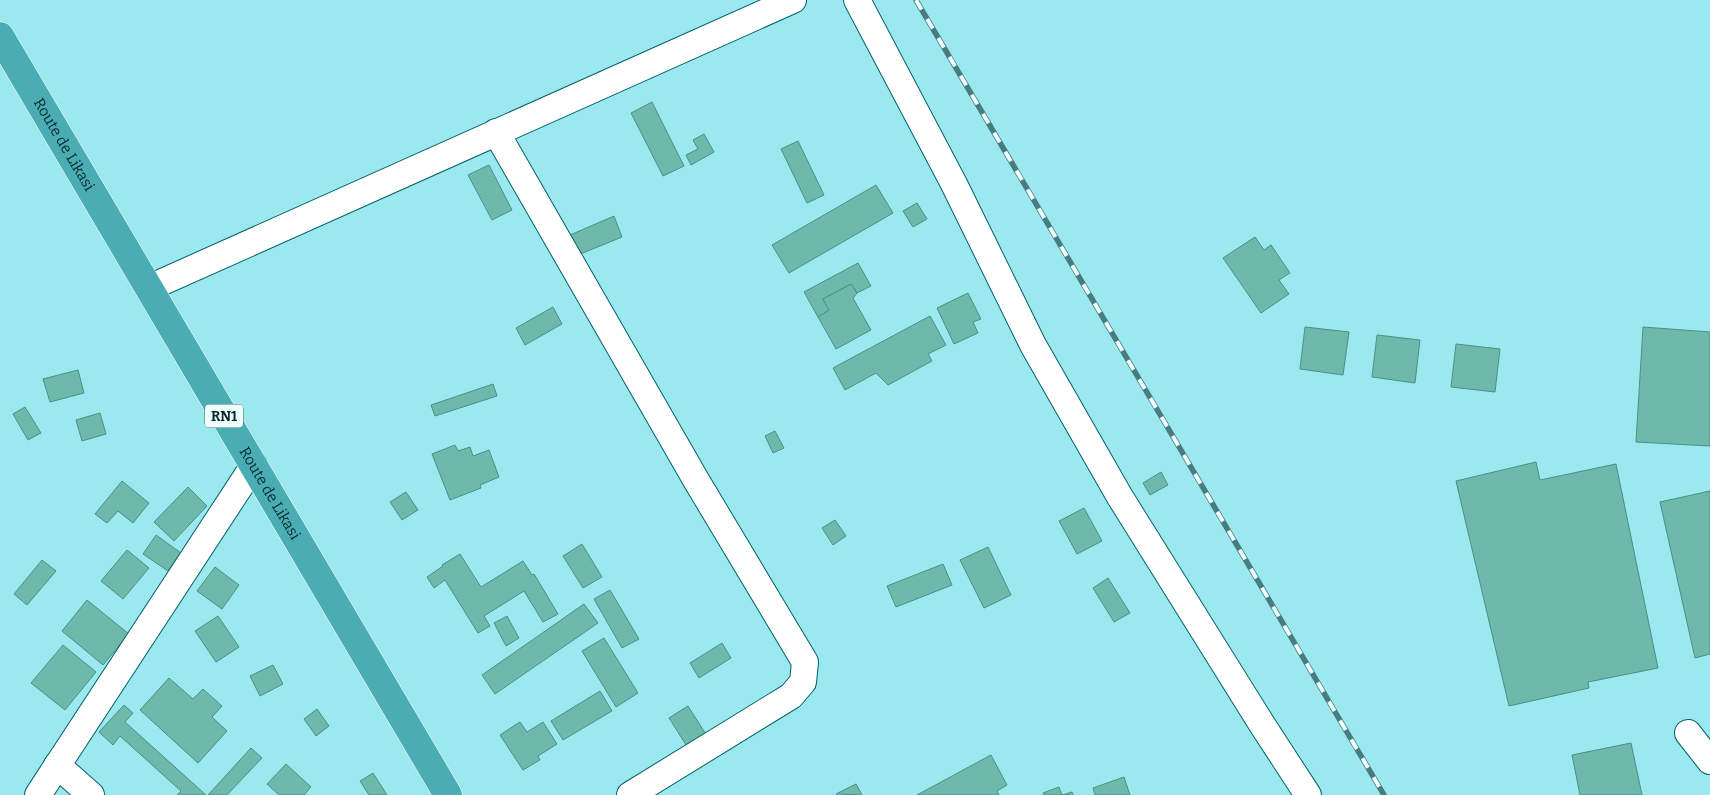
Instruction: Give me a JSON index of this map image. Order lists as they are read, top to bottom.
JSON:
{
  "streets": {
    "highway": ["Route de Likasi", "RN1"]
  }
}
